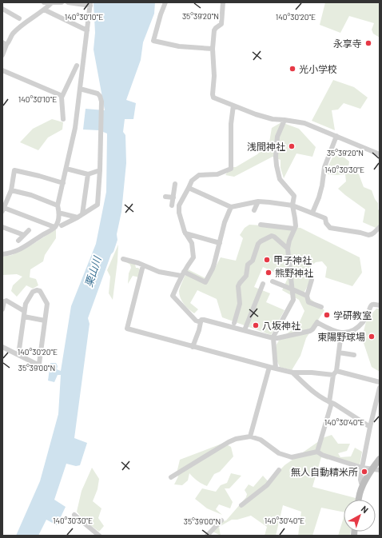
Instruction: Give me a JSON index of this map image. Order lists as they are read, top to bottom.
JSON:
{
  "water": ["栗山川"],
  "places": [
    "永享寺",
    "光小学校",
    "浅間神社",
    "甲子神社",
    "熊野神社",
    "学研教室",
    "八坂神社",
    "東陽野球場",
    "無人自動精米所"
  ],
  "north": "top right",
  "coordinates": [
    "35°39'20\"N",
    "140°30'10\"E",
    "140°30'20\"E",
    "140°30'30\"E",
    "35°39'00\"N",
    "140°30'40\"E"
  ]
}
